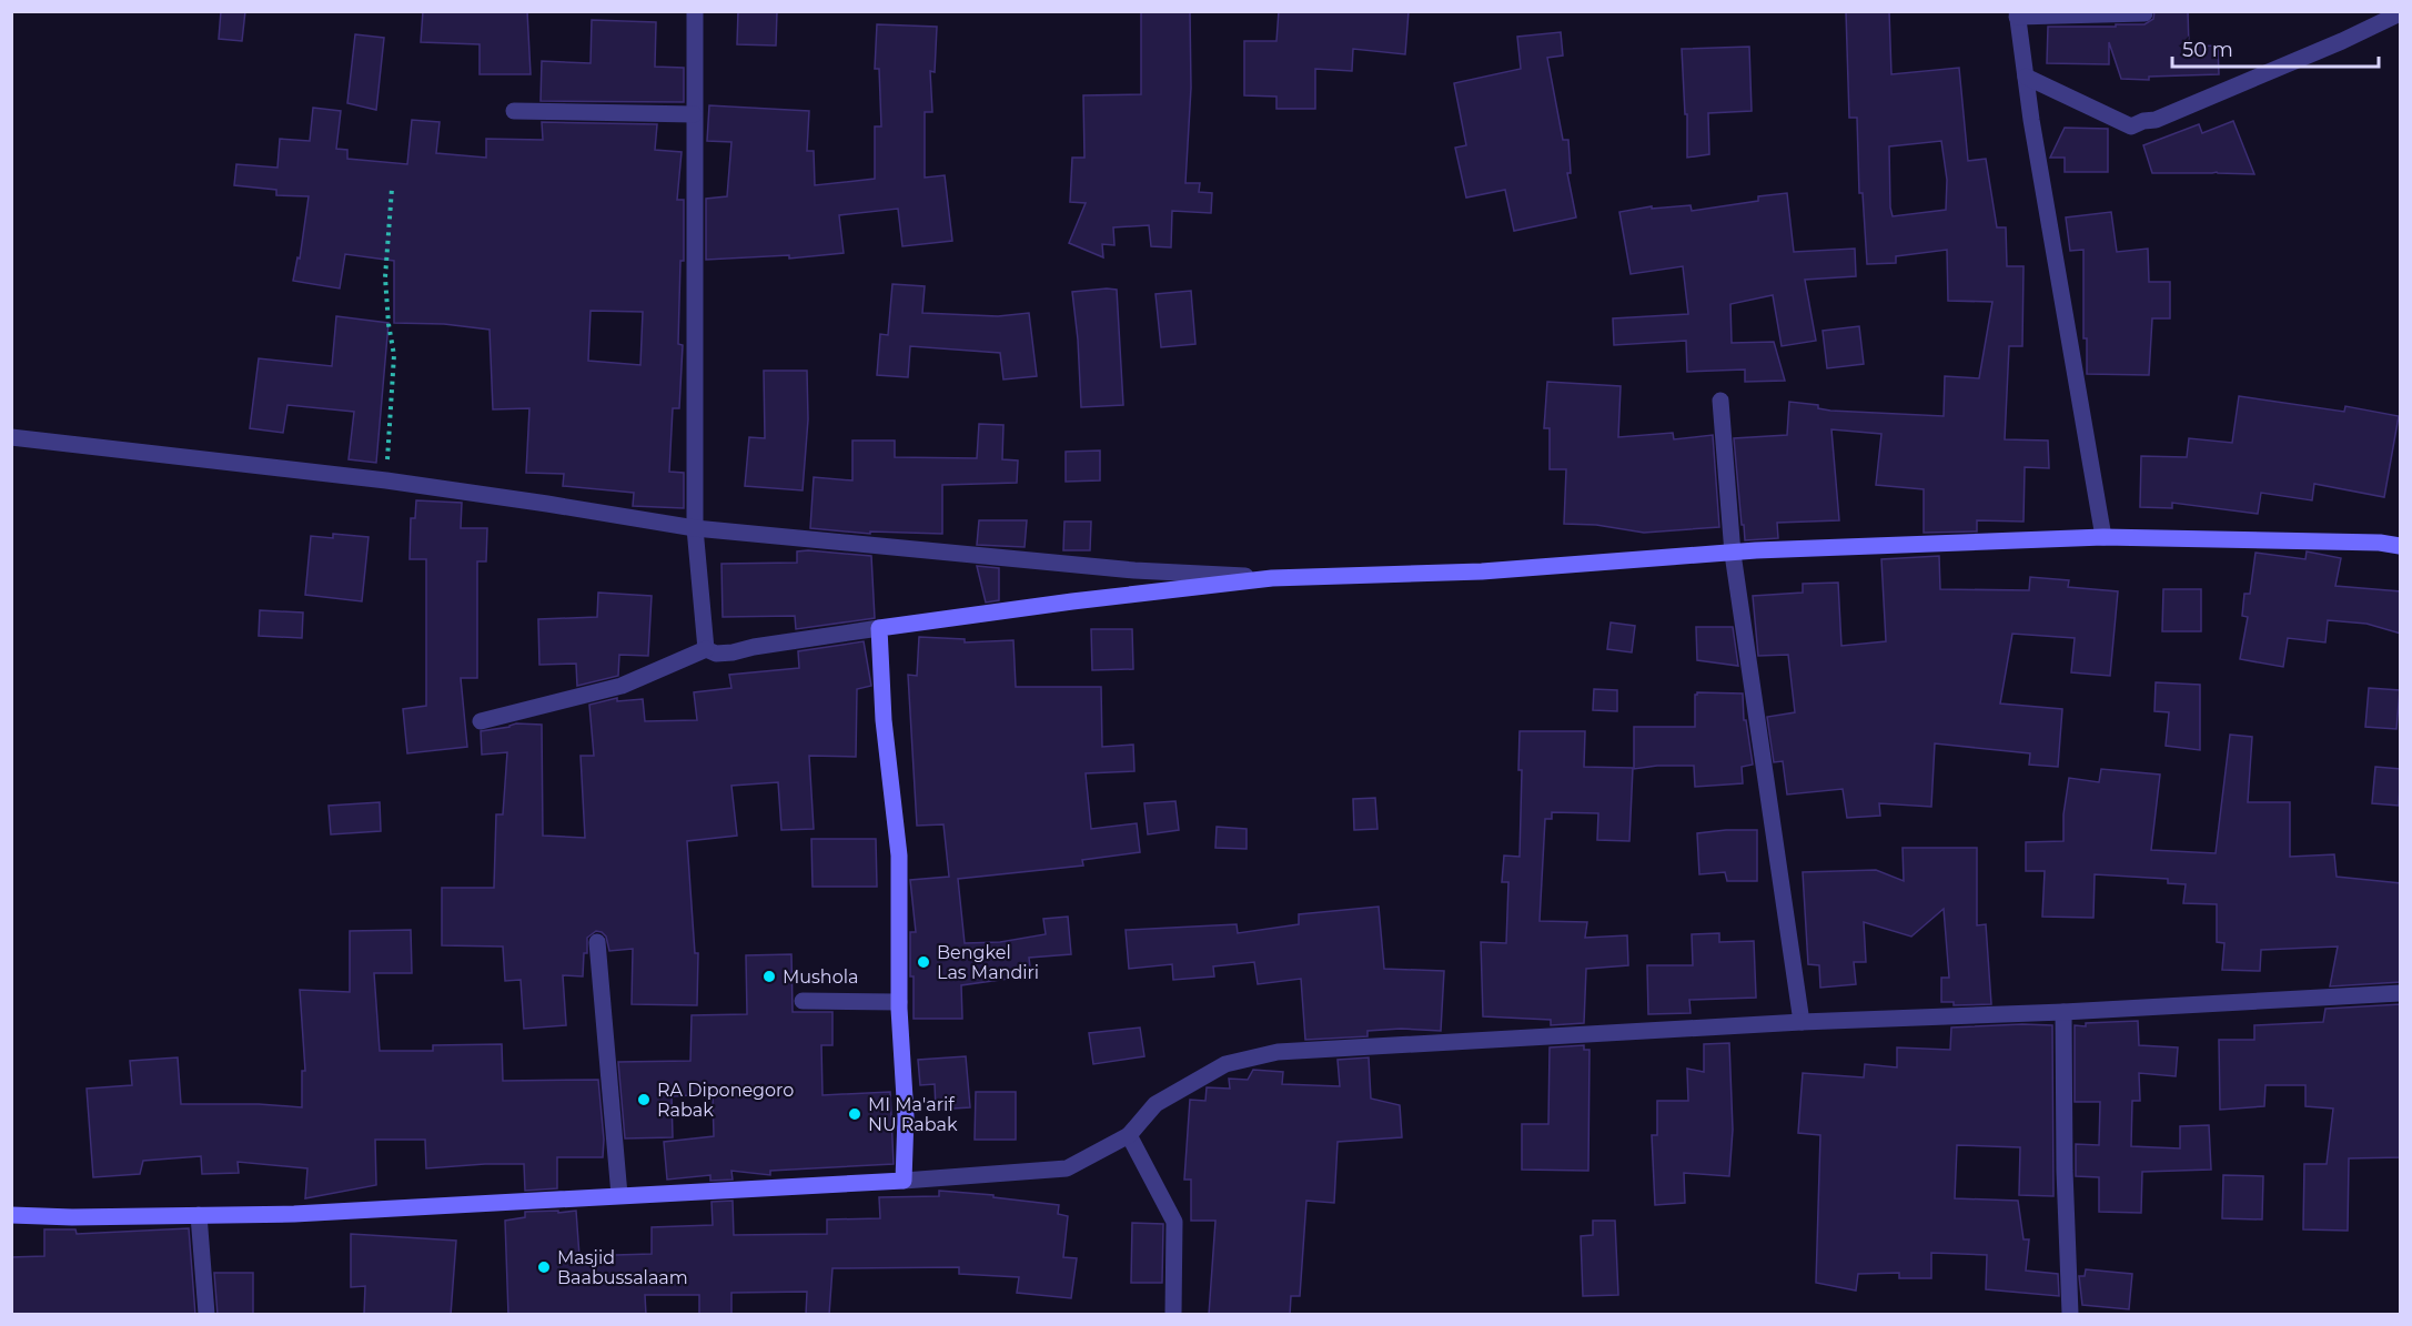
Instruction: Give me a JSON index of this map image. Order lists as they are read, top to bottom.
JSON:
{
  "places": [
    "Bengkel Las Mandiri",
    "Mushola",
    "RA Diponegoro Rabak",
    "MI Ma'arif NU Rabak",
    "Masjid Baabussalaam"
  ],
  "scale_bar": "50 m"
}
